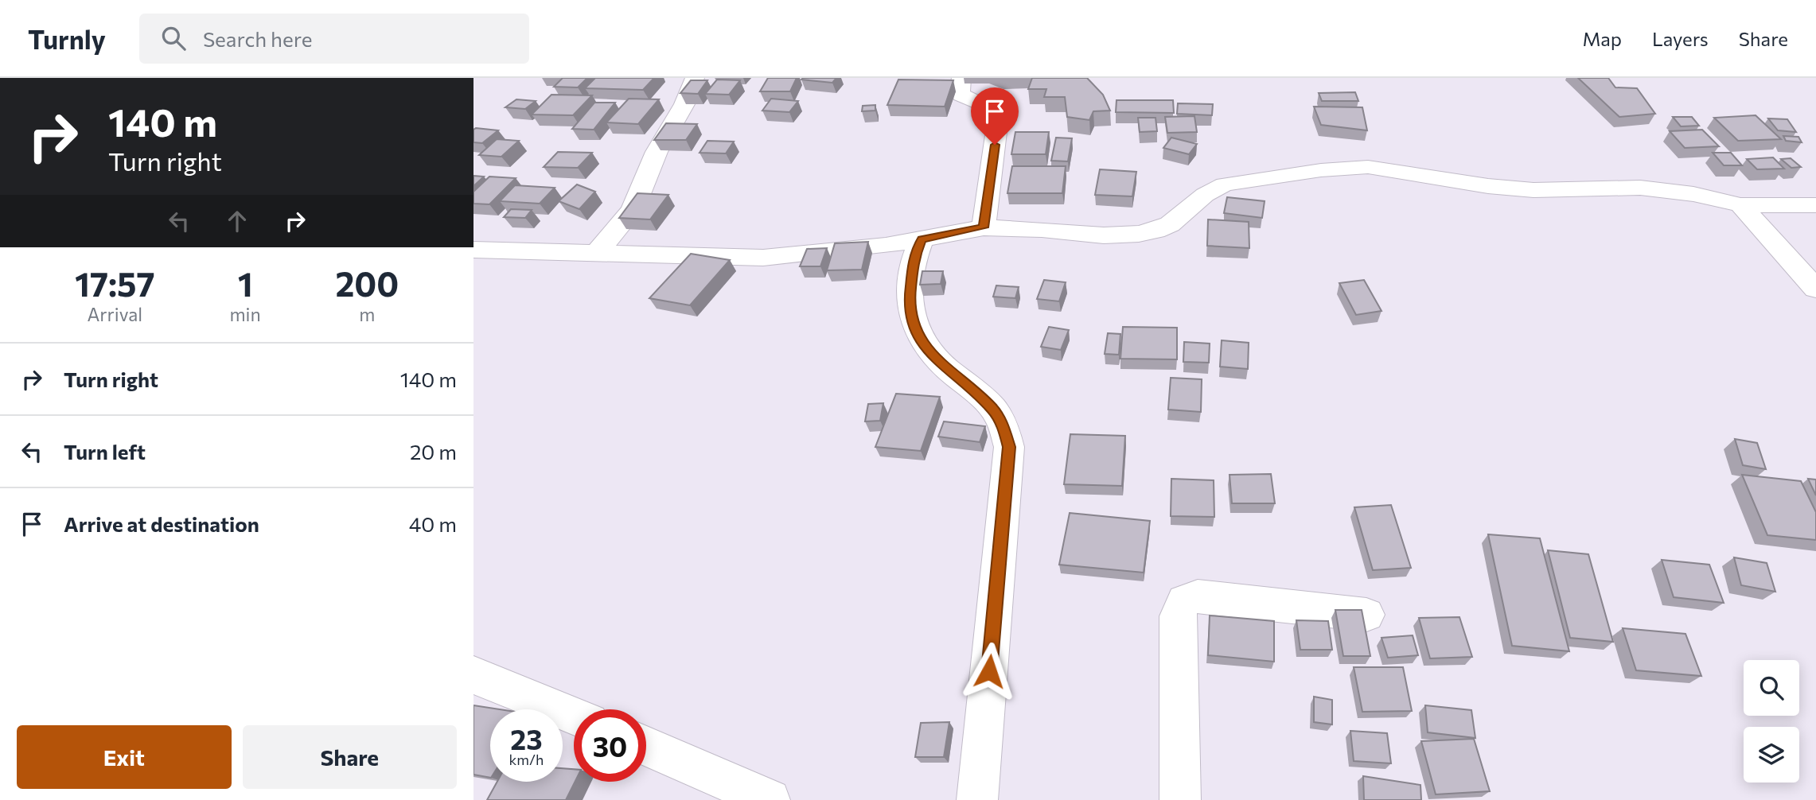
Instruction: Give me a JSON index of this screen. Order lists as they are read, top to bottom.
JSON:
{
  "page": {
    "header": "Turnly",
    "search": "Search here",
    "nav": ["Map", "Layers", "Share"],
    "turn": ["140 m", "Turn right"],
    "eta": [
      "17:57",
      "Arrival",
      "1",
      "min",
      "200",
      "m"
    ],
    "list": [
      {
        "name": "Turn right",
        "value": "140 m"
      },
      {
        "name": "Turn left",
        "value": "20 m"
      },
      {
        "name": "Arrive at destination",
        "value": "40 m"
      }
    ],
    "speed": "23 km/h",
    "limit": "30",
    "buttons": ["Exit", "Share"]
  }
}
